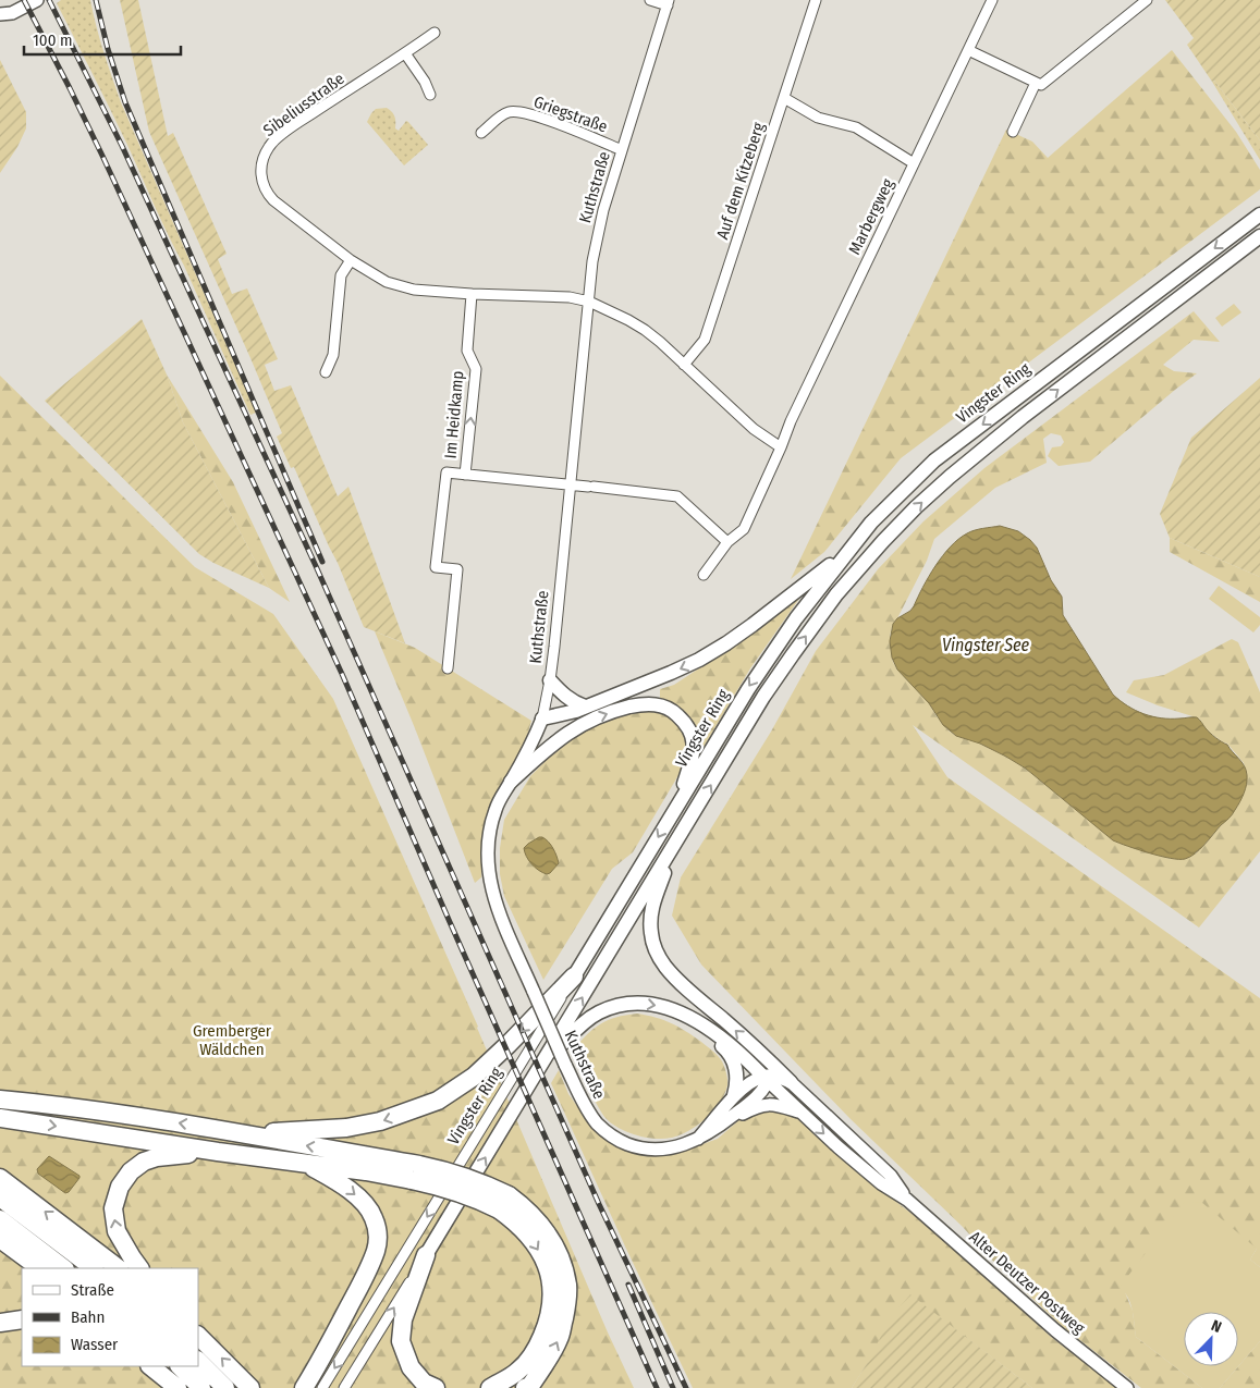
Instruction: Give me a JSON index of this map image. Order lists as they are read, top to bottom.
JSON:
{
  "streets": {
    "main road": ["Vingster Ring"],
    "street": [
      "Sibeliusstraße",
      "Griegstraße",
      "Auf dem Kitzeberg",
      "Kuthstraße",
      "Marbergweg",
      "Im Heidkamp",
      "Alter Deutzer Postweg"
    ]
  },
  "crossings": [
    ["Sibeliusstraße", "Kuthstraße"],
    ["Sibeliusstraße", "Im Heidkamp"],
    ["Griegstraße", "Kuthstraße"],
    ["Kuthstraße", "Im Heidkamp"],
    ["Kuthstraße", "Alter Deutzer Postweg"],
    ["Marbergweg", "Im Heidkamp"]
  ],
  "water": ["Vingster See"],
  "parks": ["Gremberger Wäldchen"],
  "legend": ["Straße", "Bahn", "Wasser"],
  "scale_bar": "100 m",
  "north": "top right"
}
